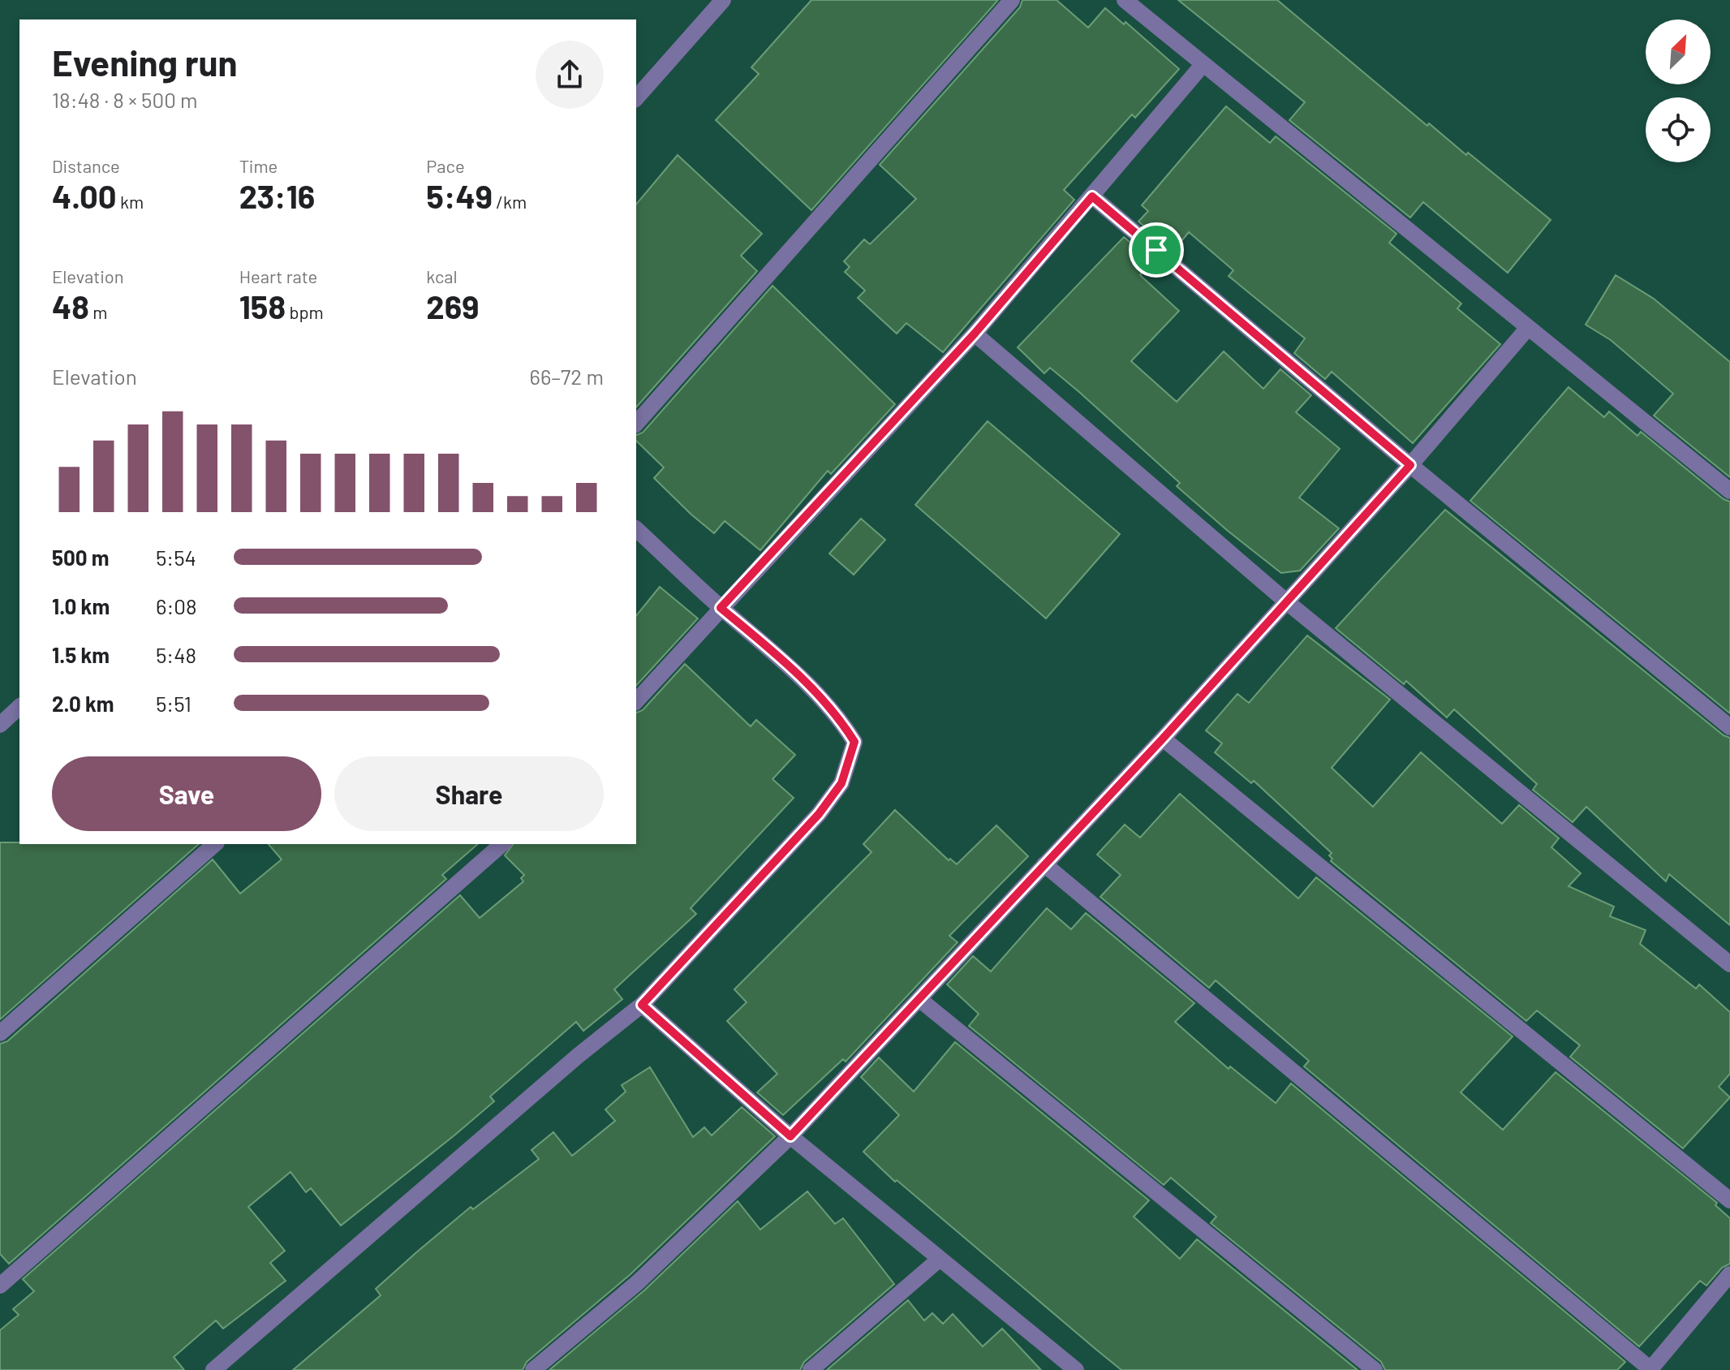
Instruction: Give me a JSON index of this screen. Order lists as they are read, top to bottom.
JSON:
{
  "north": "top right",
  "page": {
    "heading": ["Evening run", "18:48 · 8 × 500 m"],
    "stats": [
      ["Distance", "4.00 km"],
      ["Time", "23:16"],
      ["Pace", "5:49 /km"],
      ["Elevation", "48 m"],
      ["Heart rate", "158 bpm"],
      ["kcal", "269"]
    ],
    "chart": ["Elevation", "66–72 m"],
    "list": [
      {
        "name": "500 m",
        "note": "5:54"
      },
      {
        "name": "1.0 km",
        "note": "6:08"
      },
      {
        "name": "1.5 km",
        "note": "5:48"
      },
      {
        "name": "2.0 km",
        "note": "5:51"
      }
    ],
    "buttons": ["Save", "Share"]
  }
}
